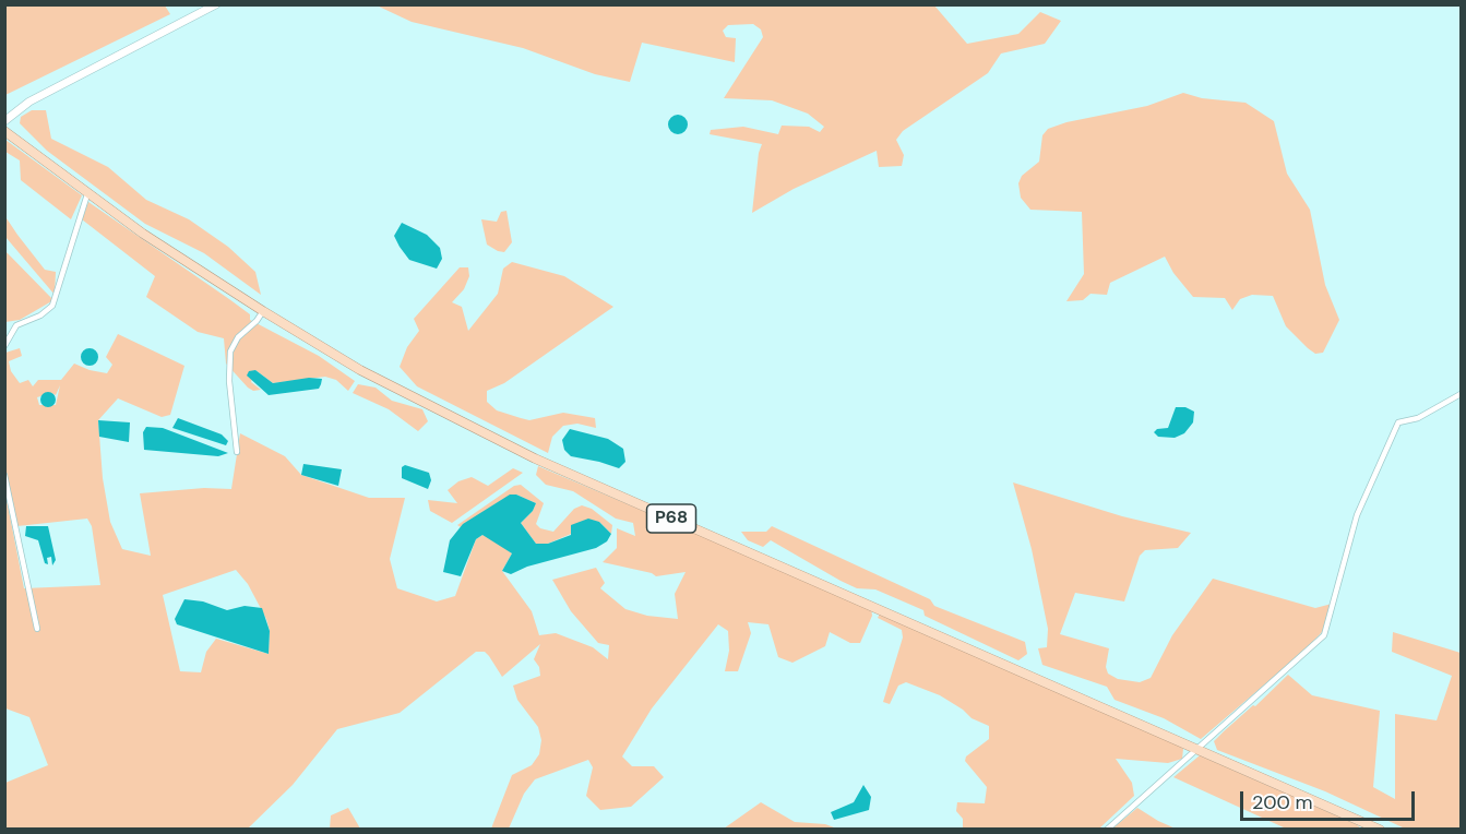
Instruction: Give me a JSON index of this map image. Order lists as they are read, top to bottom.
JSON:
{
  "streets": {
    "main road": ["P68"]
  },
  "scale_bar": "200 m"
}
